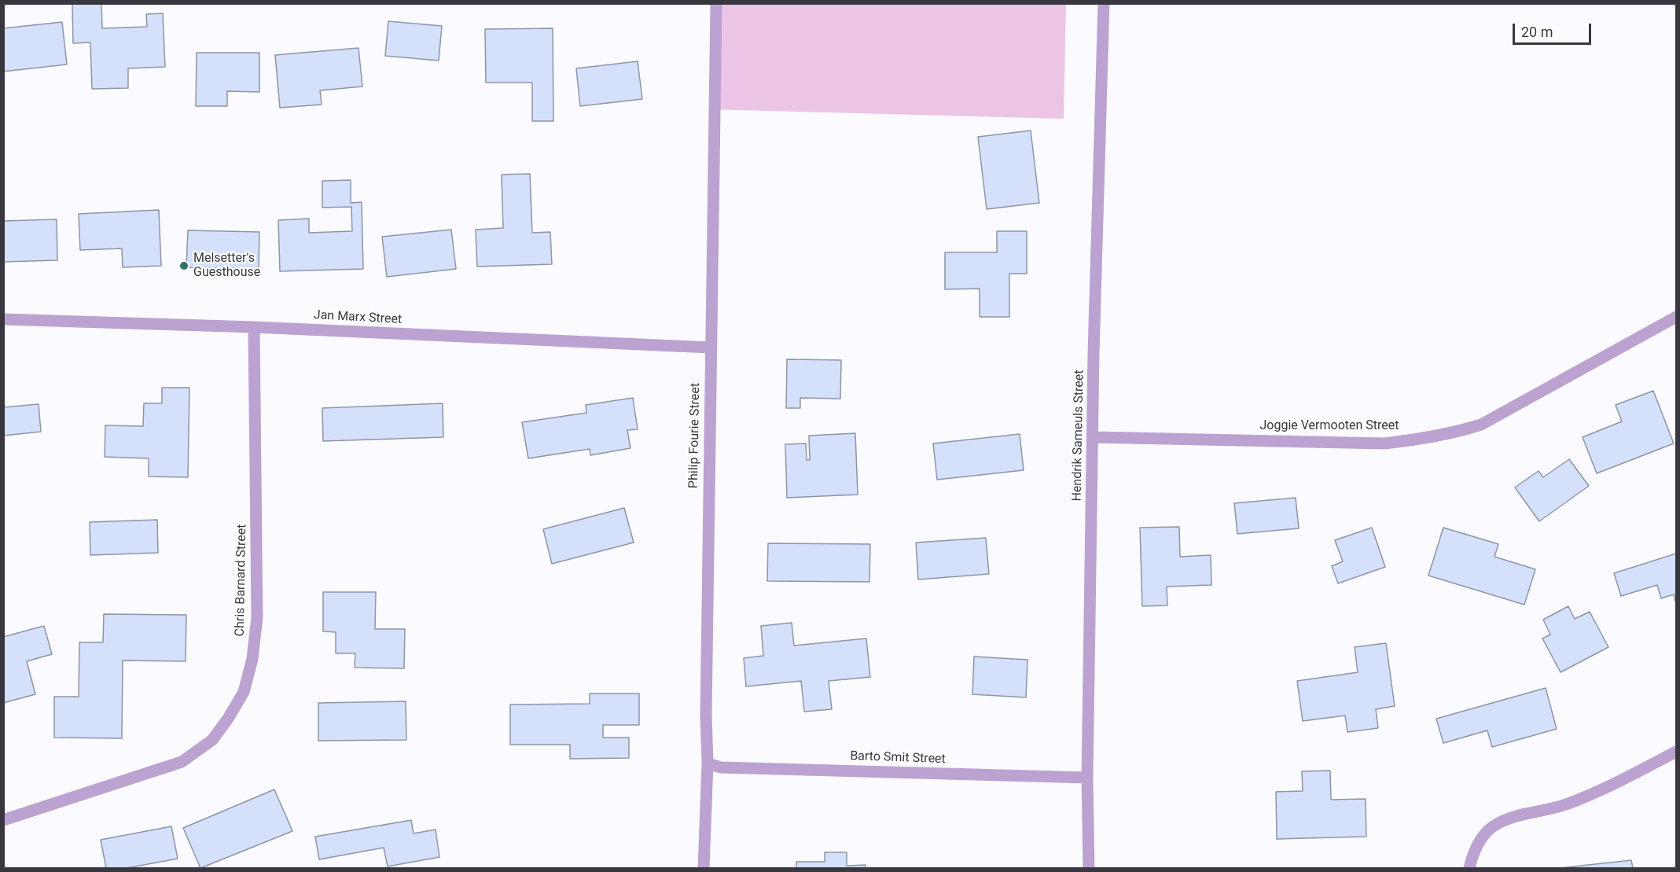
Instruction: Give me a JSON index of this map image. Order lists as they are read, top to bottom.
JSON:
{
  "streets": {
    "street": [
      "Jan Marx Street",
      "Joggie Vermooten Street",
      "Philip Fourie Street",
      "Hendrik Sameuls Street",
      "Chris Barnard Street",
      "Barto Smit Street"
    ]
  },
  "crossings": [
    ["Jan Marx Street", "Philip Fourie Street"],
    ["Jan Marx Street", "Chris Barnard Street"],
    ["Joggie Vermooten Street", "Hendrik Sameuls Street"],
    ["Philip Fourie Street", "Barto Smit Street"],
    ["Hendrik Sameuls Street", "Barto Smit Street"]
  ],
  "places": ["Melsetter's Guesthouse"],
  "scale_bar": "20 m"
}
